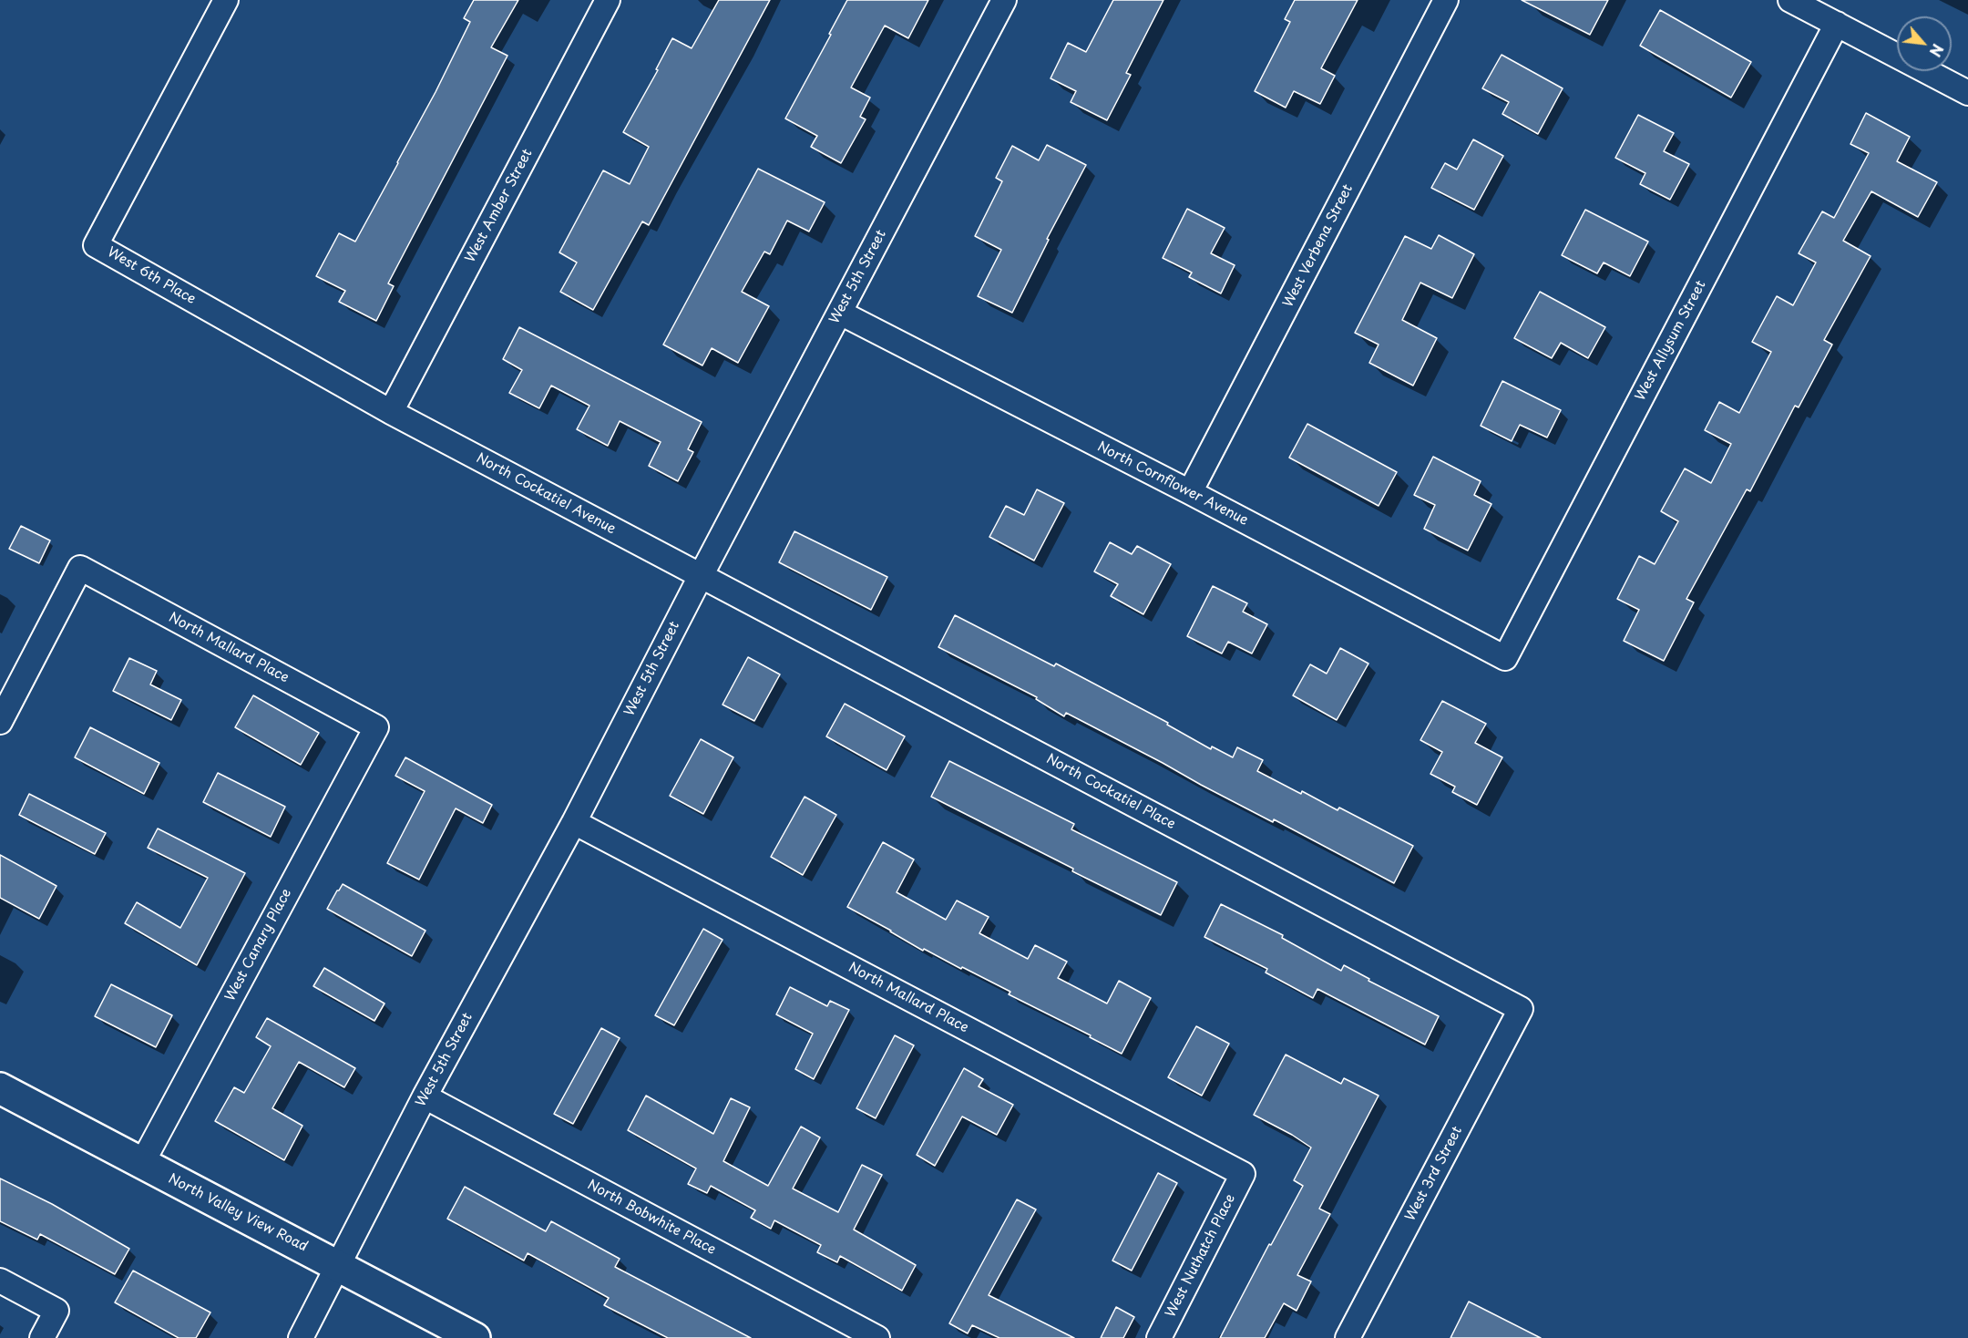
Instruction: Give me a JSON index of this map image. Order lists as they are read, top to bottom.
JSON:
{
  "streets": {
    "street": [
      "West Amber Street",
      "West Verbena Street",
      "West 6th Place",
      "West 5th Street",
      "West Allysum Street",
      "North Cornflower Avenue",
      "North Cockatiel Avenue",
      "North Mallard Place",
      "North Cockatiel Place",
      "West Canary Place",
      "West 3rd Street",
      "North Valley View Road",
      "North Bobwhite Place",
      "West Nuthatch Place"
    ]
  },
  "crossings": [
    ["West Amber Street", "West 6th Place"],
    ["West Amber Street", "North Cockatiel Avenue"],
    ["West Verbena Street", "North Cornflower Avenue"],
    ["West 6th Place", "North Cockatiel Avenue"],
    ["West 5th Street", "North Cornflower Avenue"],
    ["West 5th Street", "North Cockatiel Avenue"],
    ["West 5th Street", "North Mallard Place"],
    ["West 5th Street", "North Cockatiel Place"],
    ["West 5th Street", "North Valley View Road"],
    ["West 5th Street", "North Bobwhite Place"],
    ["West Allysum Street", "North Cornflower Avenue"],
    ["North Cockatiel Avenue", "North Cockatiel Place"],
    ["North Mallard Place", "West Canary Place"],
    ["North Mallard Place", "West Nuthatch Place"],
    ["North Cockatiel Place", "West 3rd Street"],
    ["West Canary Place", "North Valley View Road"]
  ],
  "north": "bottom right"
}
